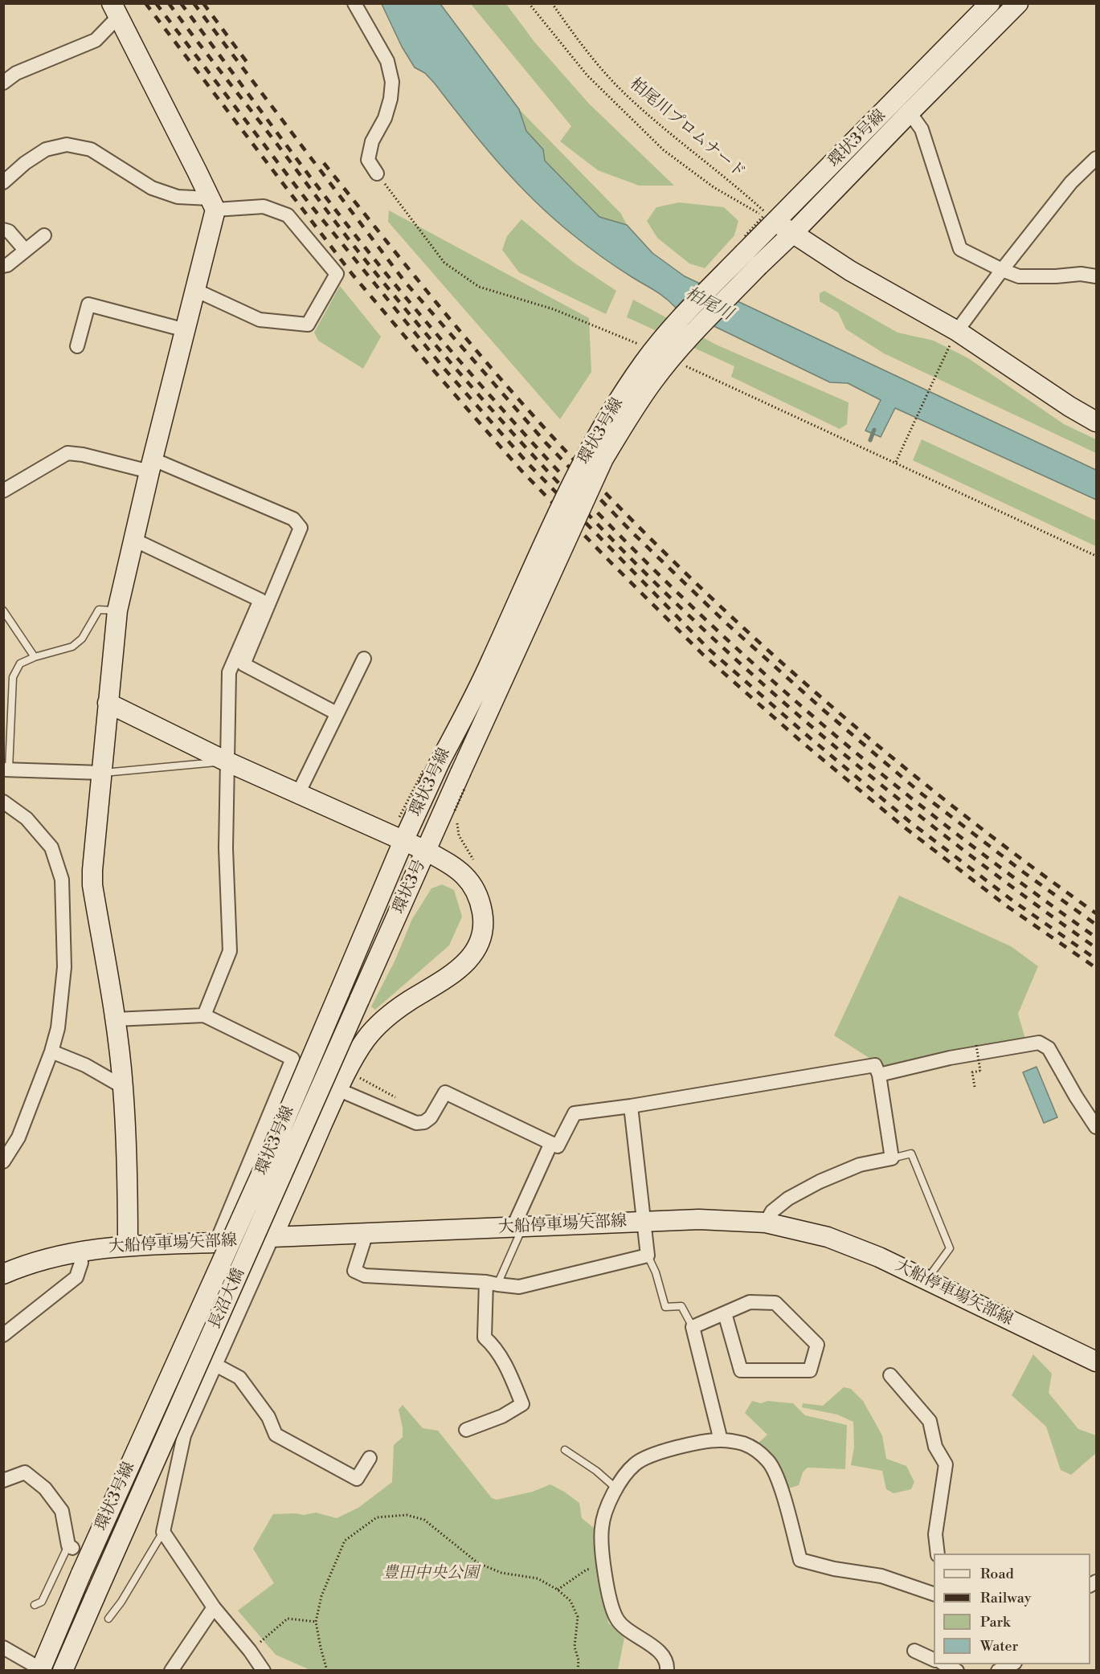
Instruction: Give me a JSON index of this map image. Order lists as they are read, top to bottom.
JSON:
{
  "streets": {
    "street": [
      "環状3号線",
      "環状3号",
      "大船停車場矢部線",
      "長沼大橋"
    ],
    "path": ["柏尾川プロムナード"]
  },
  "crossings": [
    ["柏尾川プロムナード", "環状3号線"],
    ["環状3号線", "環状3号"],
    ["環状3号", "長沼大橋"]
  ],
  "water": ["柏尾川"],
  "parks": ["豊田中央公園"],
  "legend": [
    "Road",
    "Railway",
    "Park",
    "Water"
  ]
}
